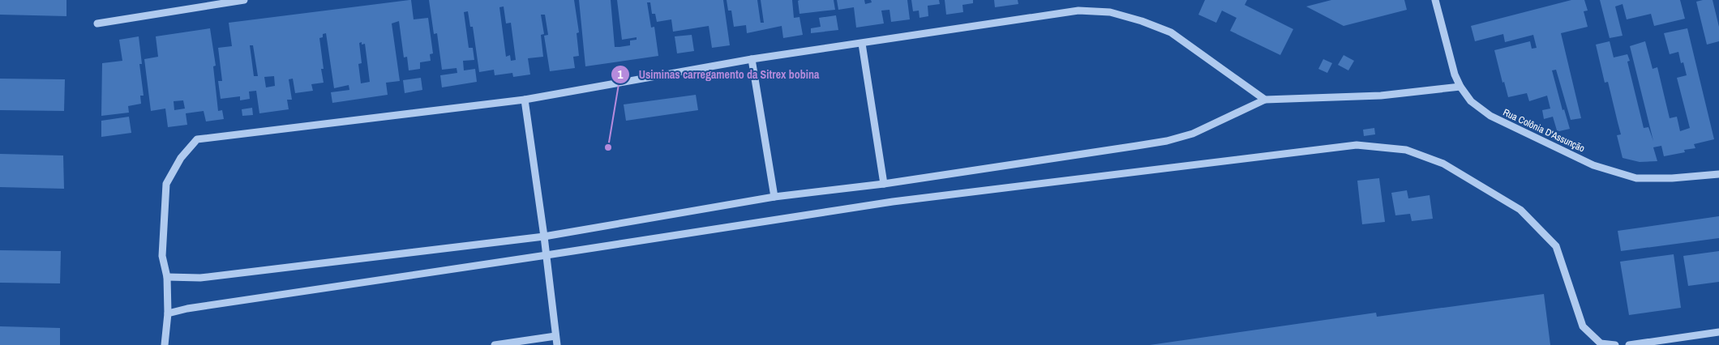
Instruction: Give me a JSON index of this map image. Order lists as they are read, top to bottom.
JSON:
{
  "streets": {
    "street": ["Rua Colônia D'Assunção"]
  },
  "places": ["Usiminas carregamento da Sitrex bobina"]
}
